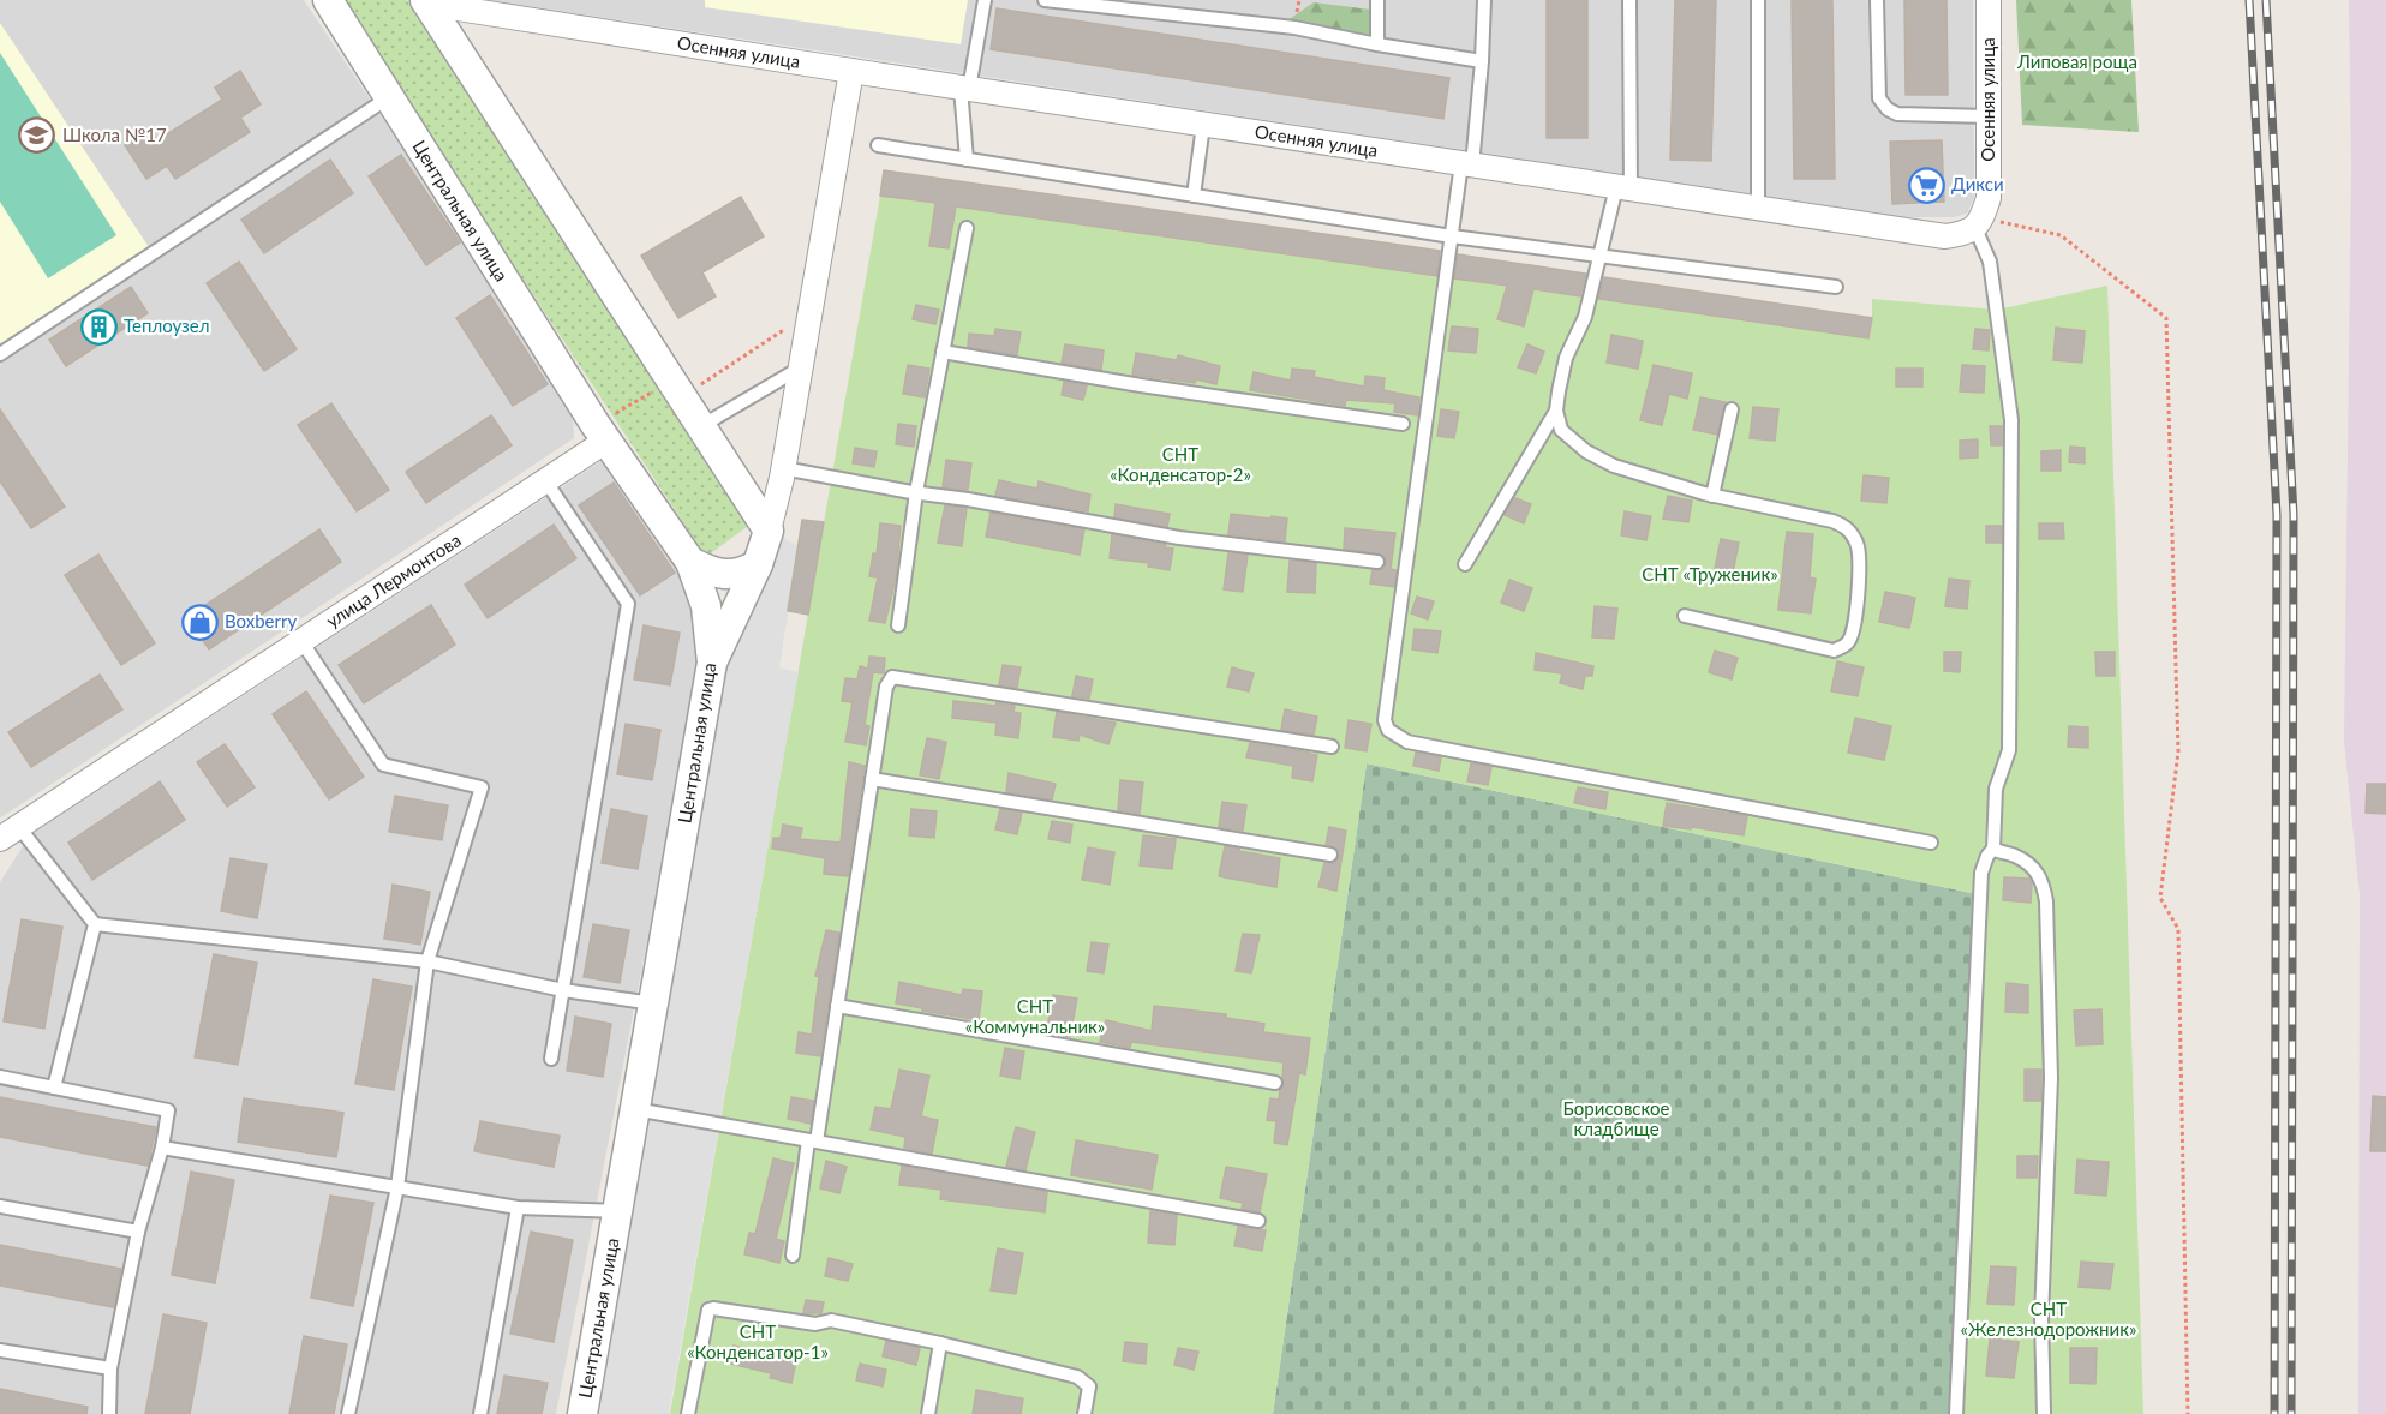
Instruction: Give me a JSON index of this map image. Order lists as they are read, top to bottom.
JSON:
{
  "streets": {
    "street": ["Осенняя улица", "Центральная улица", "улица Лермонтова"]
  },
  "crossings": [
    ["Центральная улица", "улица Лермонтова"]
  ],
  "parks": [
    "Липовая роща",
    "СНТ «Конденсатор-2»",
    "СНТ «Труженик»",
    "СНТ «Коммунальник»",
    "Борисовское кладбище",
    "СНТ «Железнодорожник»",
    "СНТ «Конденсатор-1»"
  ],
  "places": {
    "school or university": ["Школа №17"],
    "supermarket": ["Дикси"],
    "building": ["Теплоузел"],
    "shop": ["Boxberry"]
  }
}
